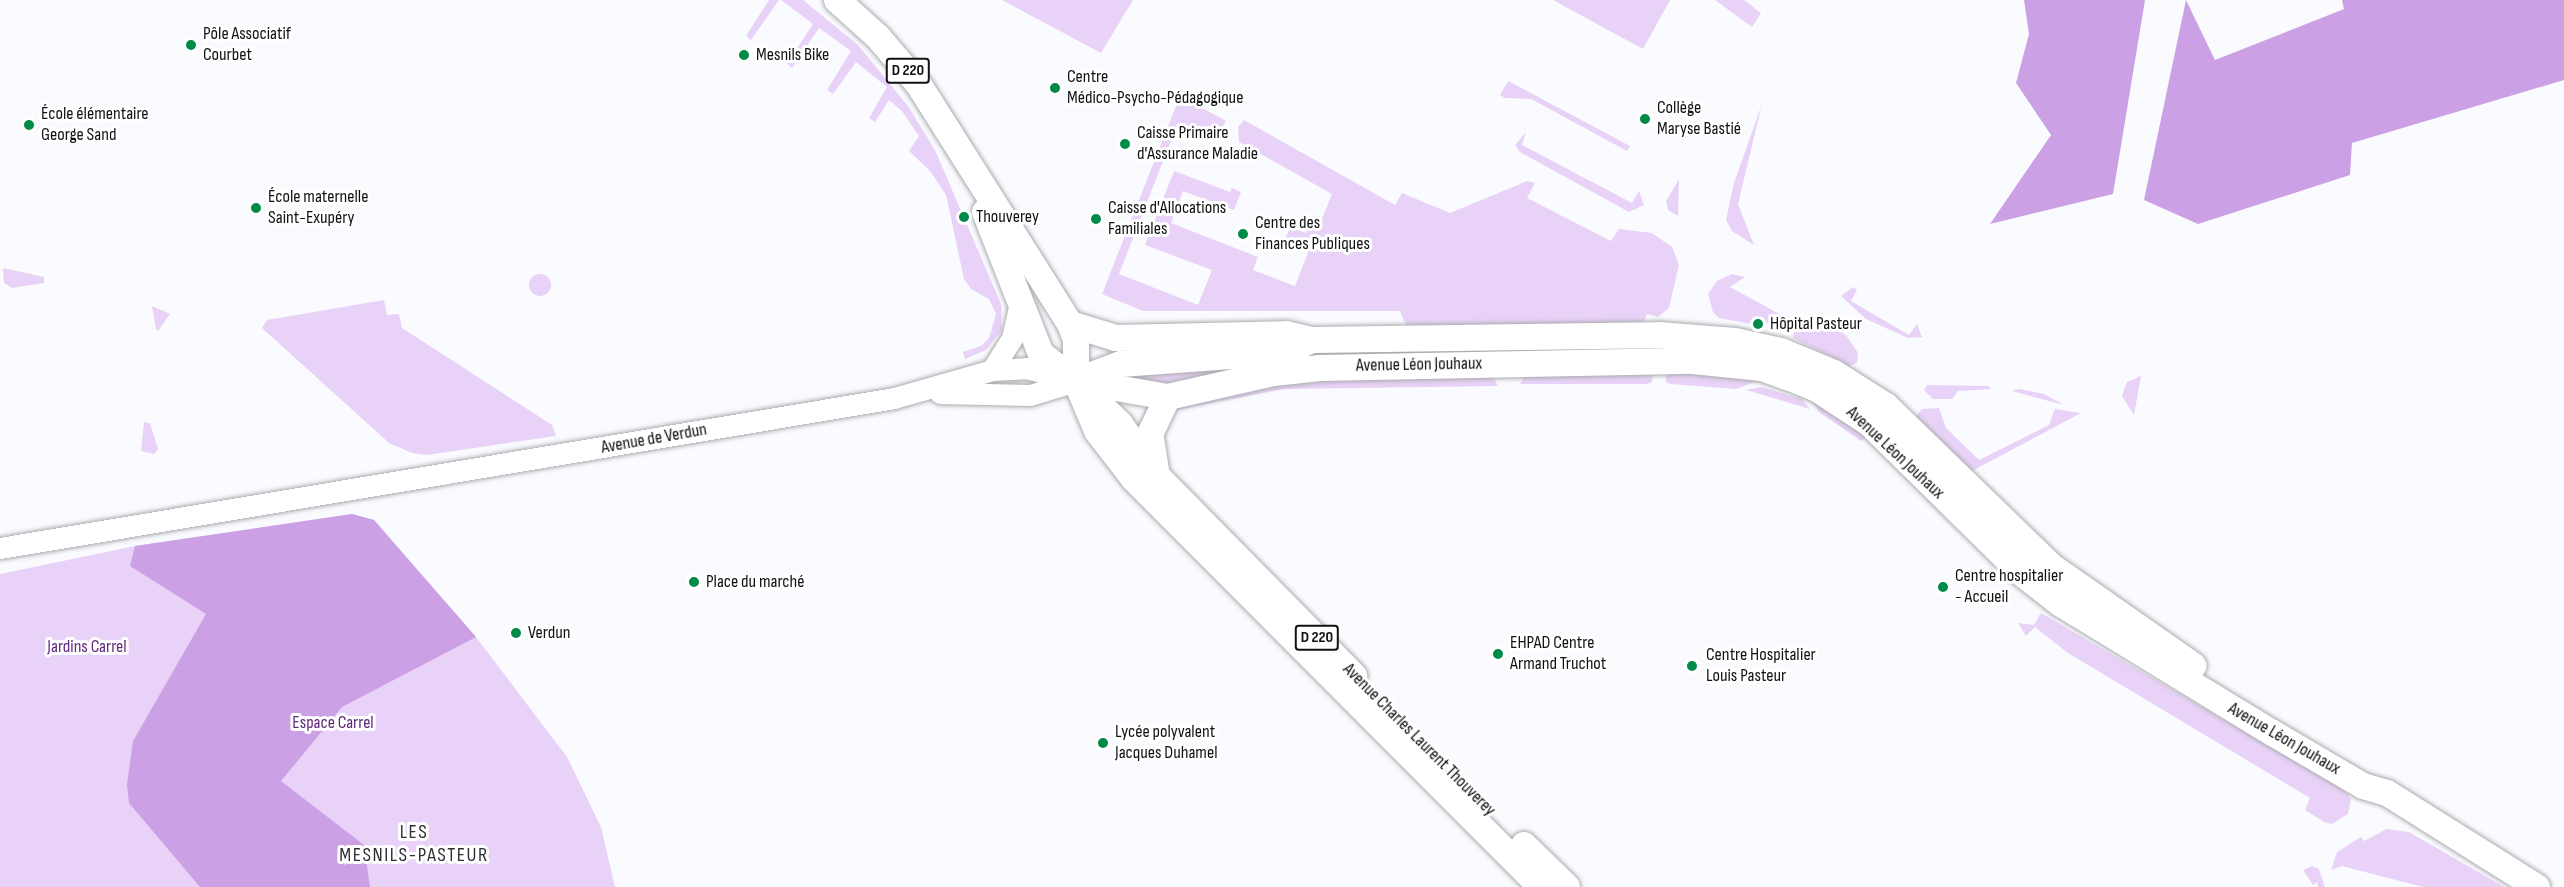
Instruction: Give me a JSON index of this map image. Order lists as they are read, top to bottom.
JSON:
{
  "streets": {
    "main road": ["D 220", "Avenue Léon Jouhaux", "Avenue Charles Laurent Thouverey"],
    "street": ["Avenue de Verdun"]
  },
  "crossings": [
    ["D 220", "Avenue Léon Jouhaux"],
    ["D 220", "Avenue de Verdun"],
    ["D 220", "Avenue Charles Laurent Thouverey"],
    ["Avenue Léon Jouhaux", "Avenue de Verdun"],
    ["Avenue Léon Jouhaux", "Avenue Charles Laurent Thouverey"],
    ["Avenue de Verdun", "Avenue Charles Laurent Thouverey"]
  ],
  "districts": ["LES MESNILS-PASTEUR"],
  "parks": ["Jardins Carrel", "Espace Carrel"],
  "places": [
    "Pôle Associatif Courbet",
    "Mesnils Bike",
    "Centre Médico-Psycho-Pédagogique",
    "Collège Maryse Bastié",
    "École élémentaire George Sand",
    "Caisse Primaire d'Assurance Maladie",
    "École maternelle Saint-Exupéry",
    "Thouverey",
    "Caisse d'Allocations Familiales",
    "Centre des Finances Publiques",
    "Hôpital Pasteur",
    "Place du marché",
    "Centre hospitalier - Accueil",
    "Verdun",
    "EHPAD Centre Armand Truchot",
    "Centre Hospitalier Louis Pasteur",
    "Lycée polyvalent Jacques Duhamel"
  ]
}
